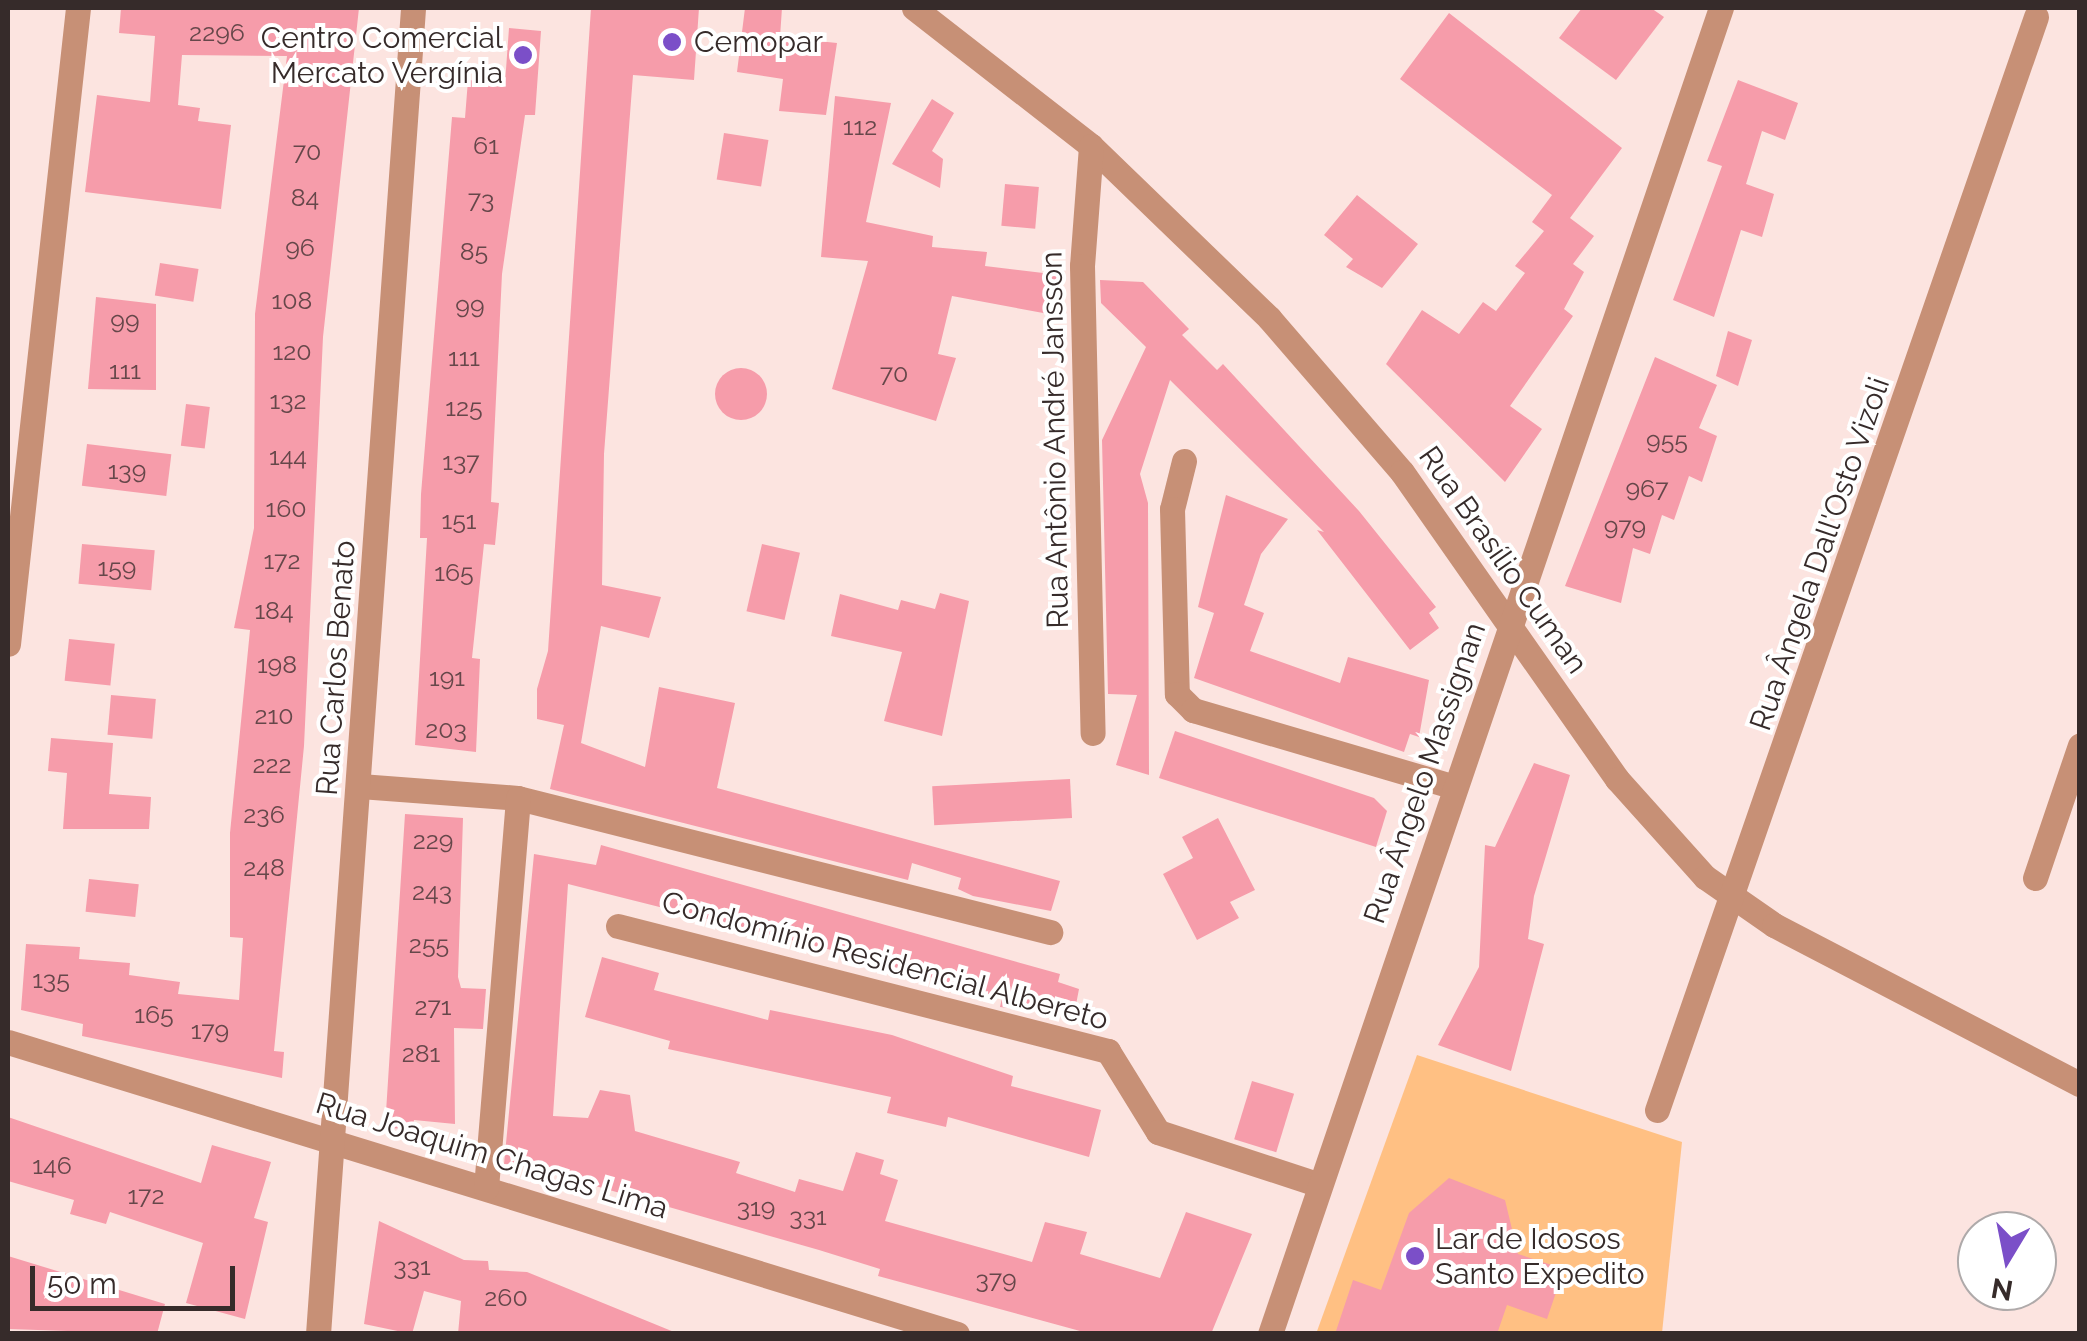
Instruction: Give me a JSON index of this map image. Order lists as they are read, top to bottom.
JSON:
{
  "streets": {
    "street": [
      "Rua Antônio André Jansson",
      "Rua Ângela Dall'Osto Vizoli",
      "Rua Brasílio Cuman",
      "Rua Carlos Benato",
      "Rua Ângelo Massignan",
      "Condomínio Residencial Albereto",
      "Rua Joaquim Chagas Lima"
    ]
  },
  "crossings": [
    ["Rua Antônio André Jansson", "Rua Brasílio Cuman"],
    ["Rua Ângela Dall'Osto Vizoli", "Rua Brasílio Cuman"],
    ["Rua Brasílio Cuman", "Rua Ângelo Massignan"],
    ["Rua Carlos Benato", "Rua Joaquim Chagas Lima"],
    ["Rua Ângelo Massignan", "Condomínio Residencial Albereto"]
  ],
  "places": ["Cemopar", "Centro Comercial Mercato Vergínia", "Lar de Idosos Santo Expedito"],
  "house_numbers": [
    "2296",
    "112",
    "61",
    "70",
    "84",
    "73",
    "96",
    "85",
    "108",
    "99",
    "99",
    "120",
    "111",
    "111",
    "70",
    "132",
    "125",
    "955",
    "144",
    "137",
    "139",
    "967",
    "160",
    "151",
    "979",
    "172",
    "159",
    "165",
    "184",
    "198",
    "191",
    "210",
    "203",
    "222",
    "236",
    "229",
    "248",
    "243",
    "255",
    "135",
    "271",
    "165",
    "179",
    "281",
    "146",
    "172",
    "319",
    "331",
    "331",
    "379",
    "260"
  ],
  "scale_bar": "50 m",
  "north": "bottom"
}
